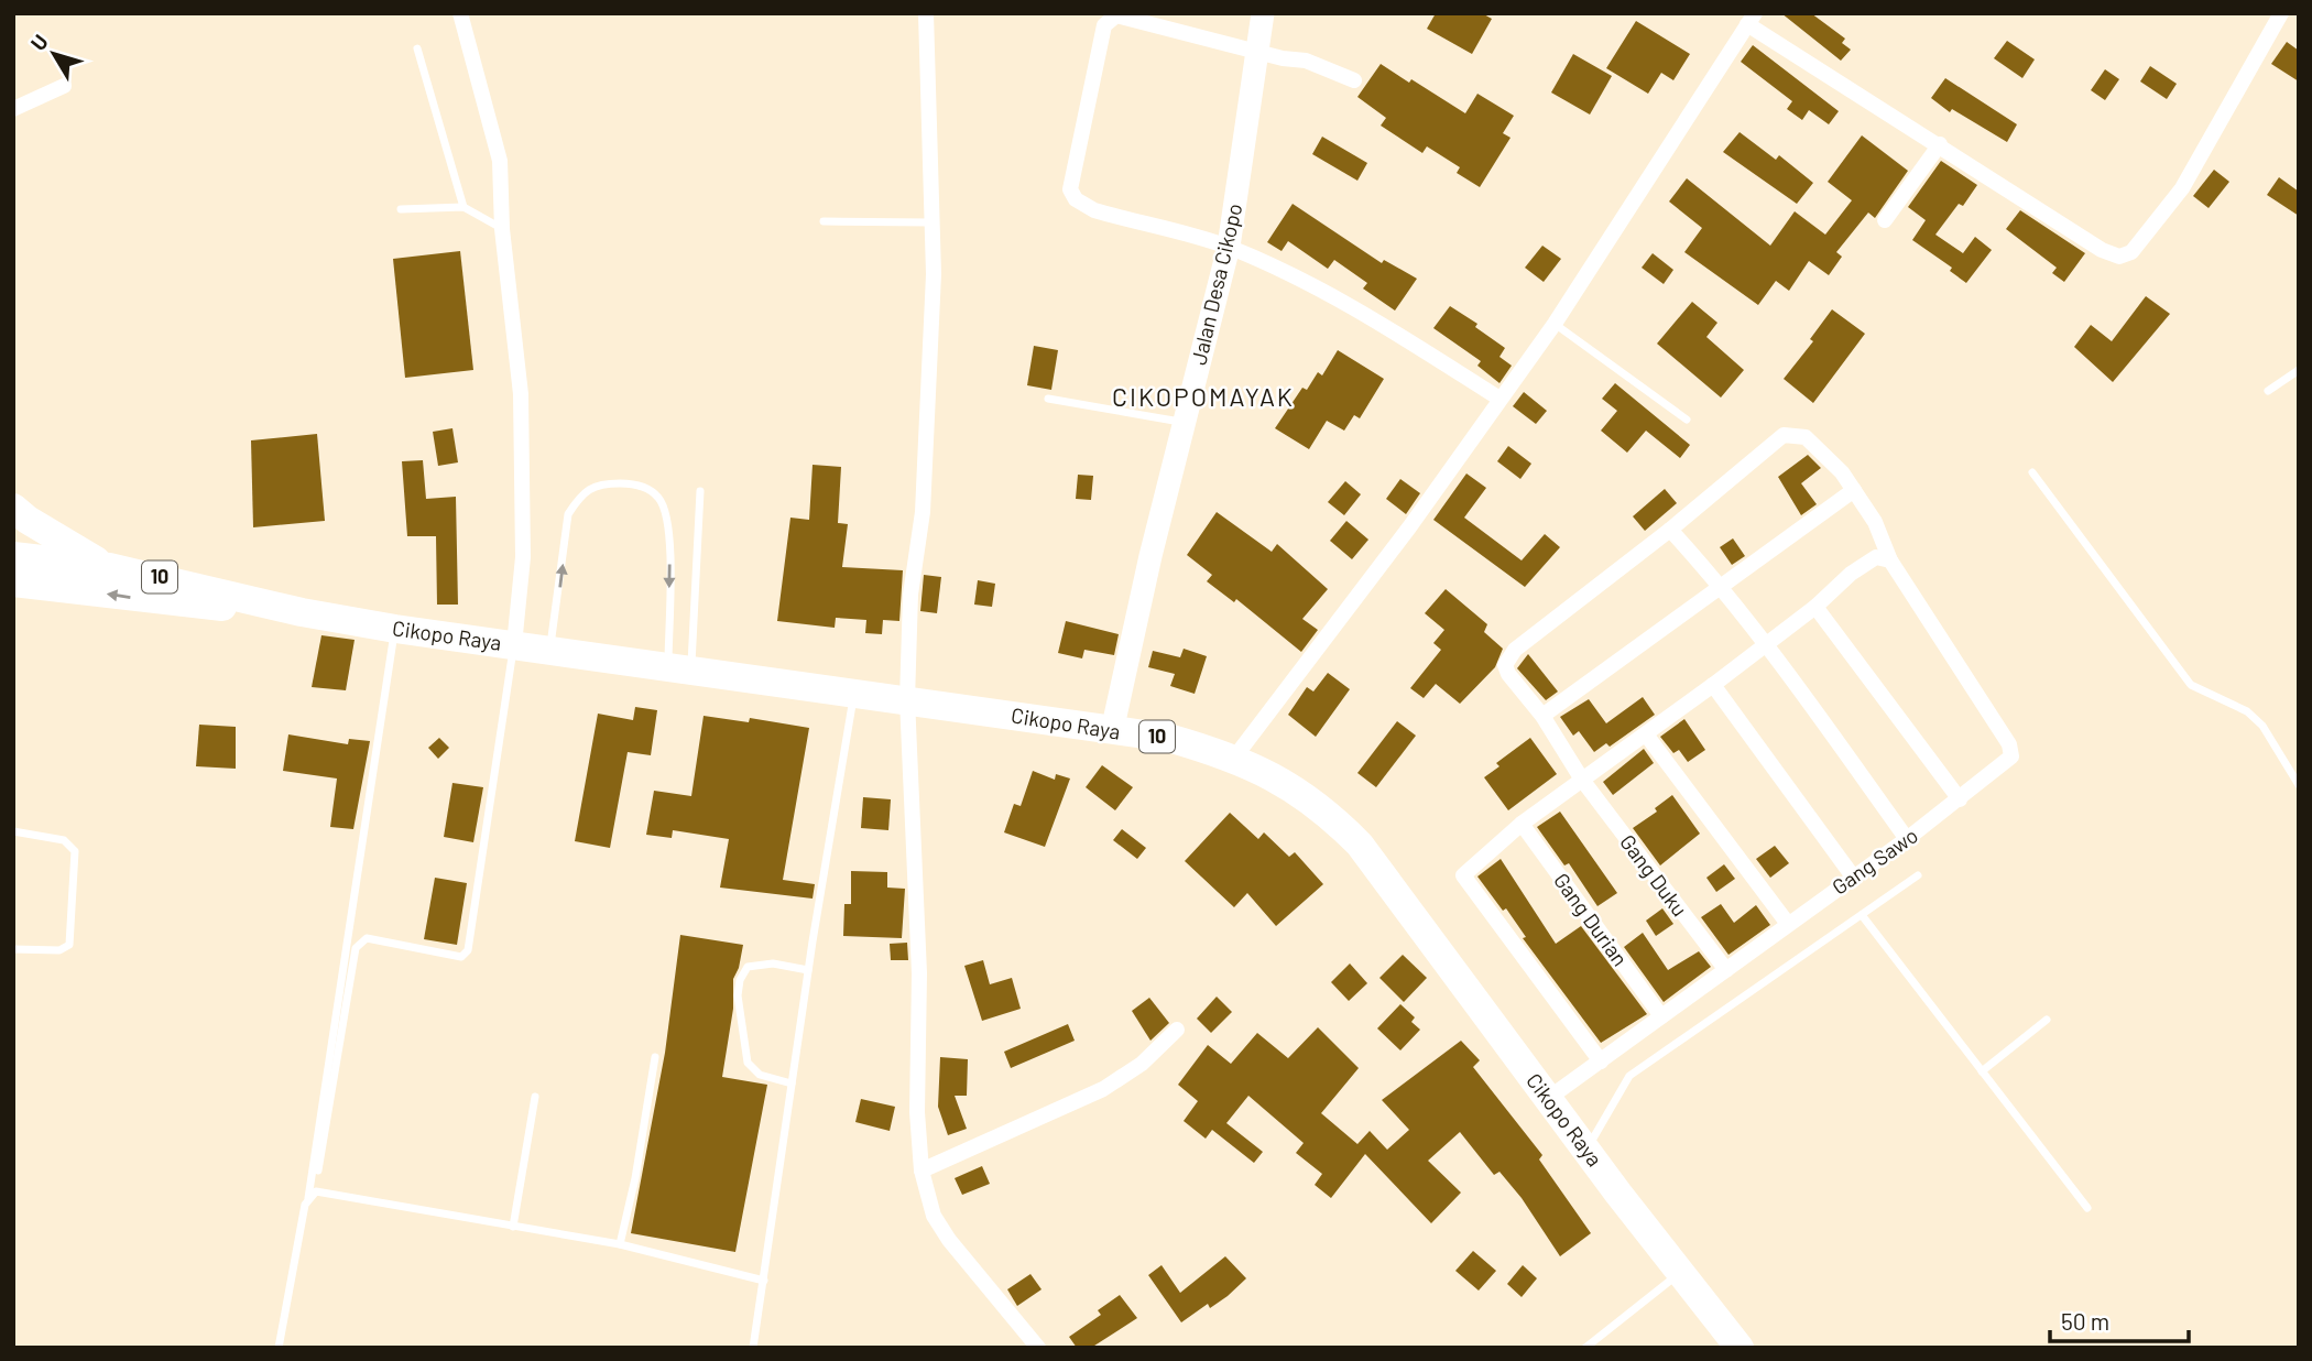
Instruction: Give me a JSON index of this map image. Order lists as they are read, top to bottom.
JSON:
{
  "streets": {
    "highway": ["10", "Cikopo Raya"],
    "main road": ["Jalan Desa Cikopo"],
    "street": ["Gang Sawo", "Gang Duku", "Gang Durian"]
  },
  "crossings": [
    ["Jalan Desa Cikopo", "Cikopo Raya"],
    ["Cikopo Raya", "Gang Sawo"],
    ["Gang Sawo", "Gang Duku"],
    ["Gang Sawo", "Gang Durian"]
  ],
  "districts": ["CIKOPOMAYAK"],
  "scale_bar": "50 m",
  "north": "top left"
}
